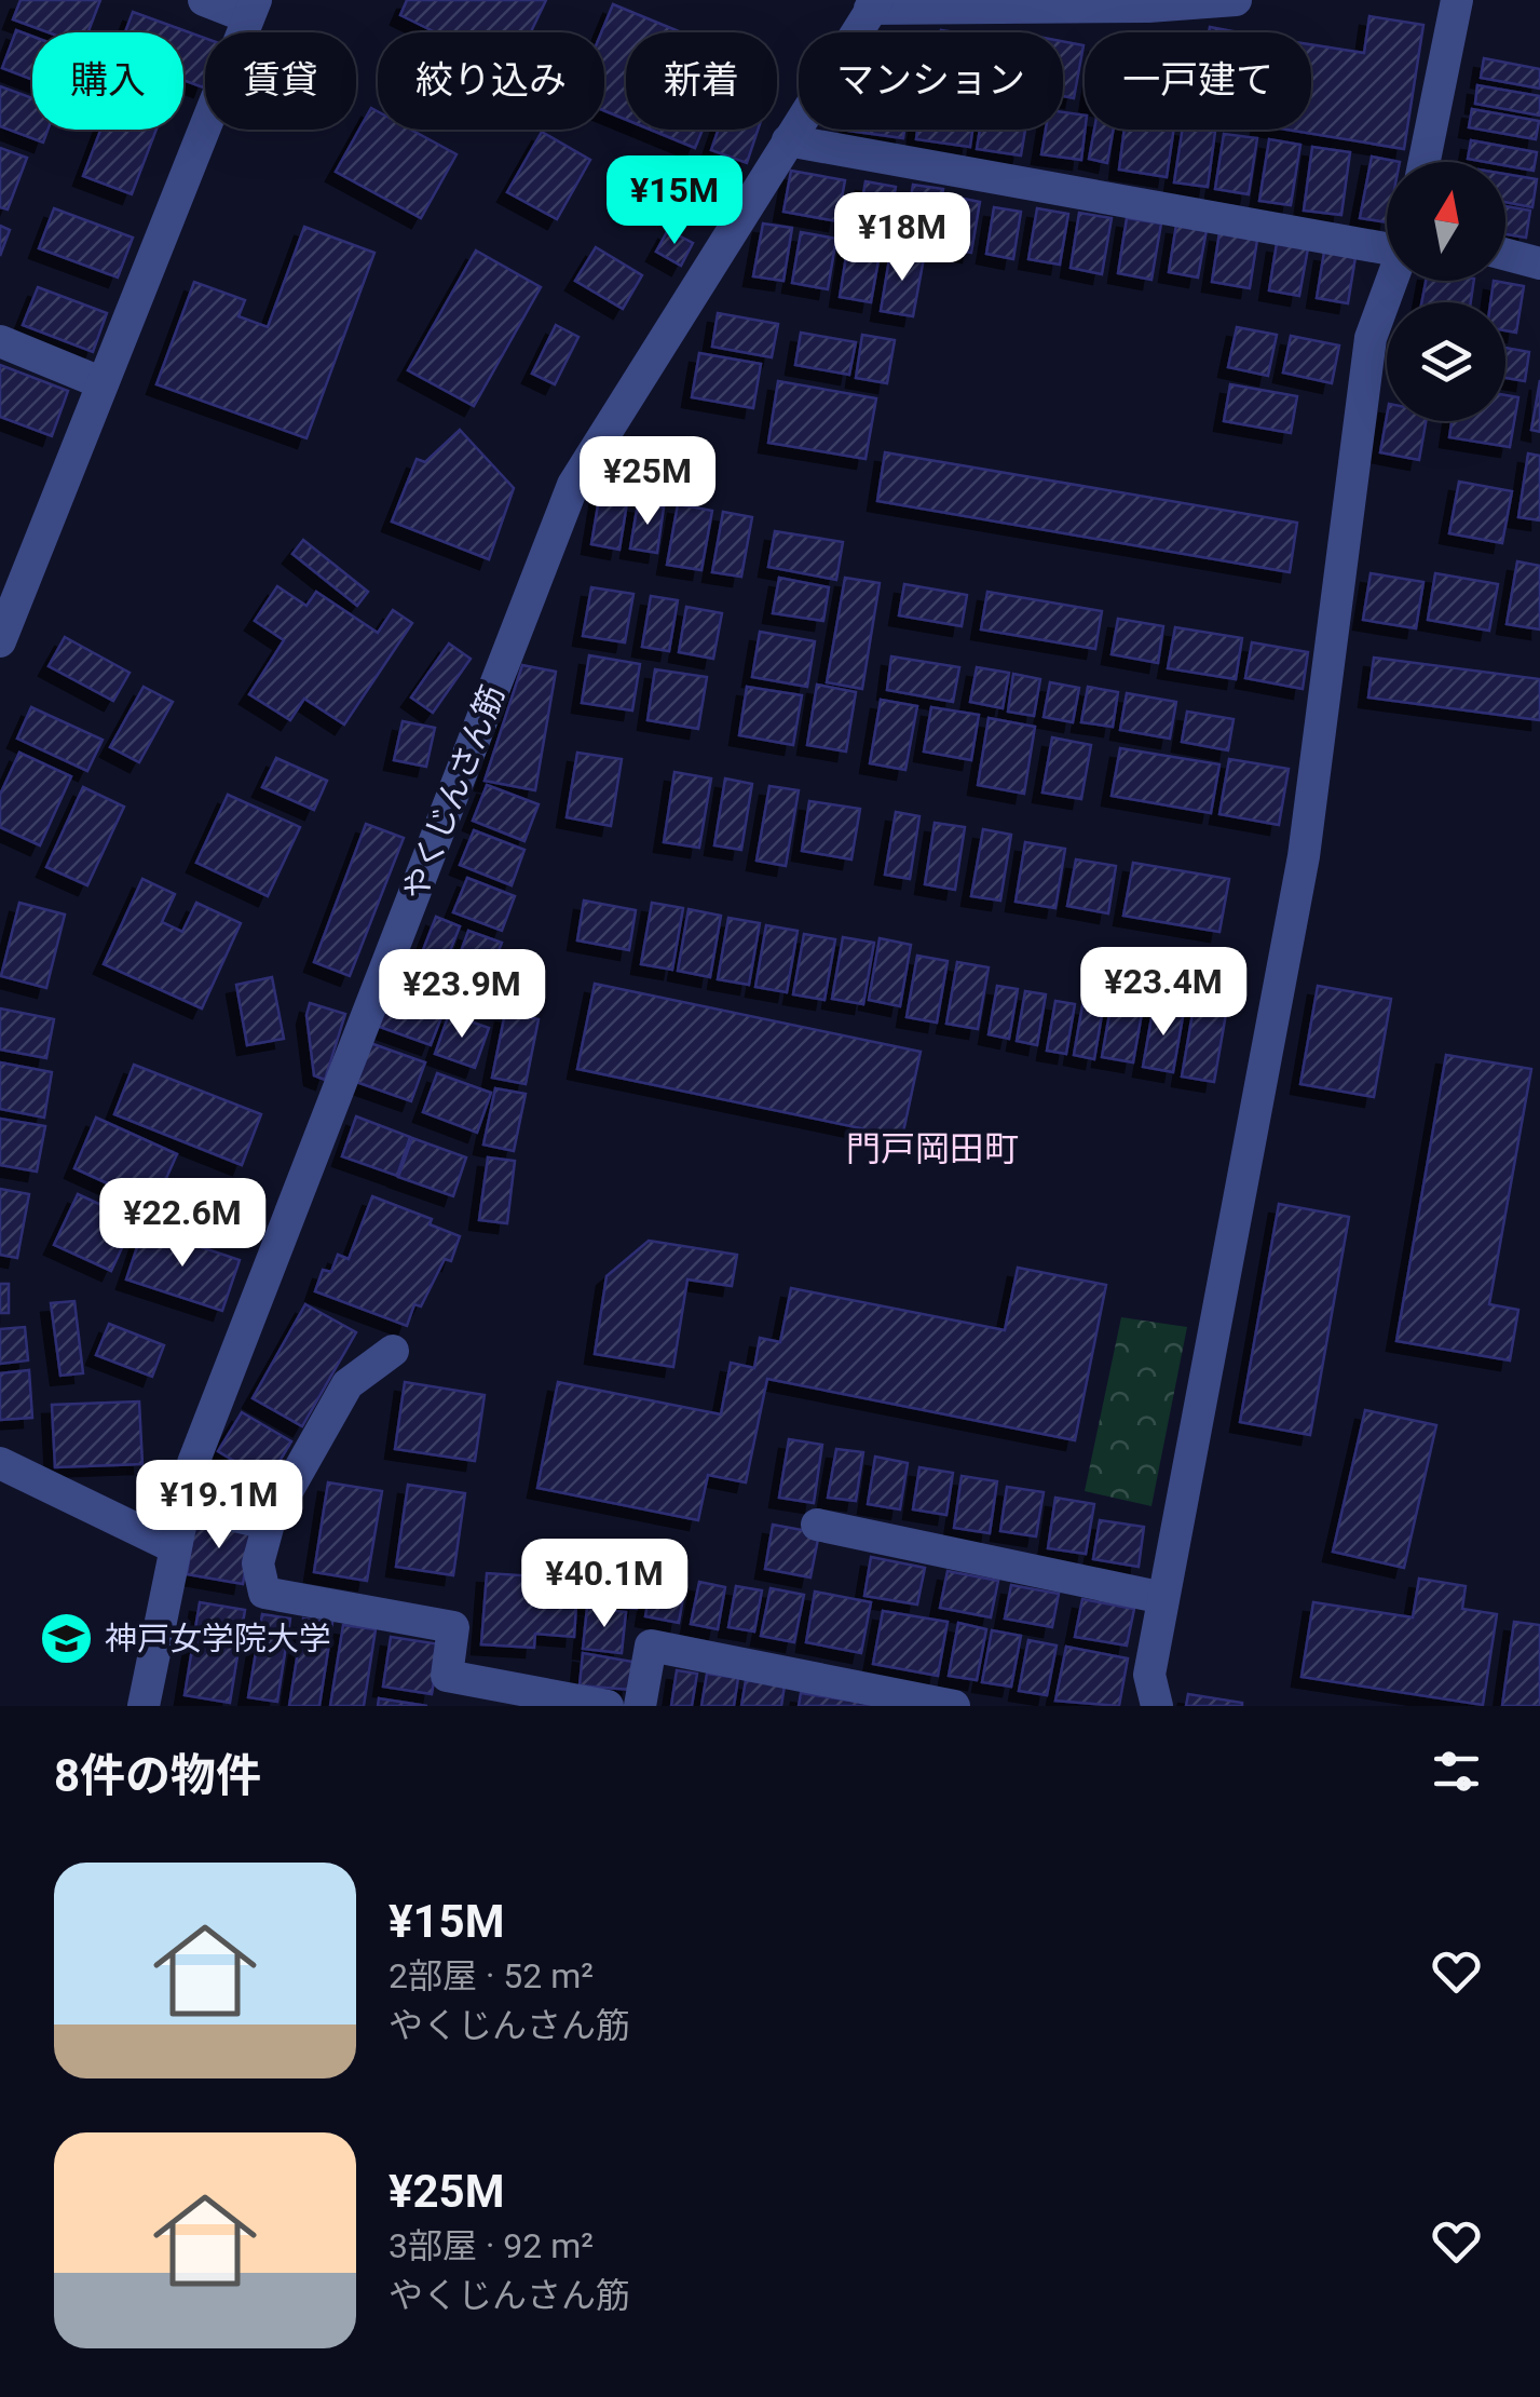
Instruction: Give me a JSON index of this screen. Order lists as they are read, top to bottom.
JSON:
{
  "streets": {
    "street": ["やくじんさん筋"]
  },
  "districts": ["門戸岡田町"],
  "places": {
    "school or university": ["神戸女学院大学"]
  },
  "north": "top",
  "page": {
    "chip": [
      "購入",
      "賃貸",
      "絞り込み",
      "新着",
      "マンション",
      "一戸建て"
    ],
    "price": [
      "¥15M",
      "¥18M",
      "¥25M",
      "¥23.4M",
      "¥23.9M",
      "¥22.6M",
      "¥19.1M",
      "¥40.1M"
    ],
    "heading": "8件の物件",
    "list": [
      {
        "name": "¥15M",
        "note": "2部屋 · 52 m² · やくじんさん筋"
      },
      {
        "name": "¥25M",
        "note": "3部屋 · 92 m² · やくじんさん筋"
      }
    ]
  }
}
